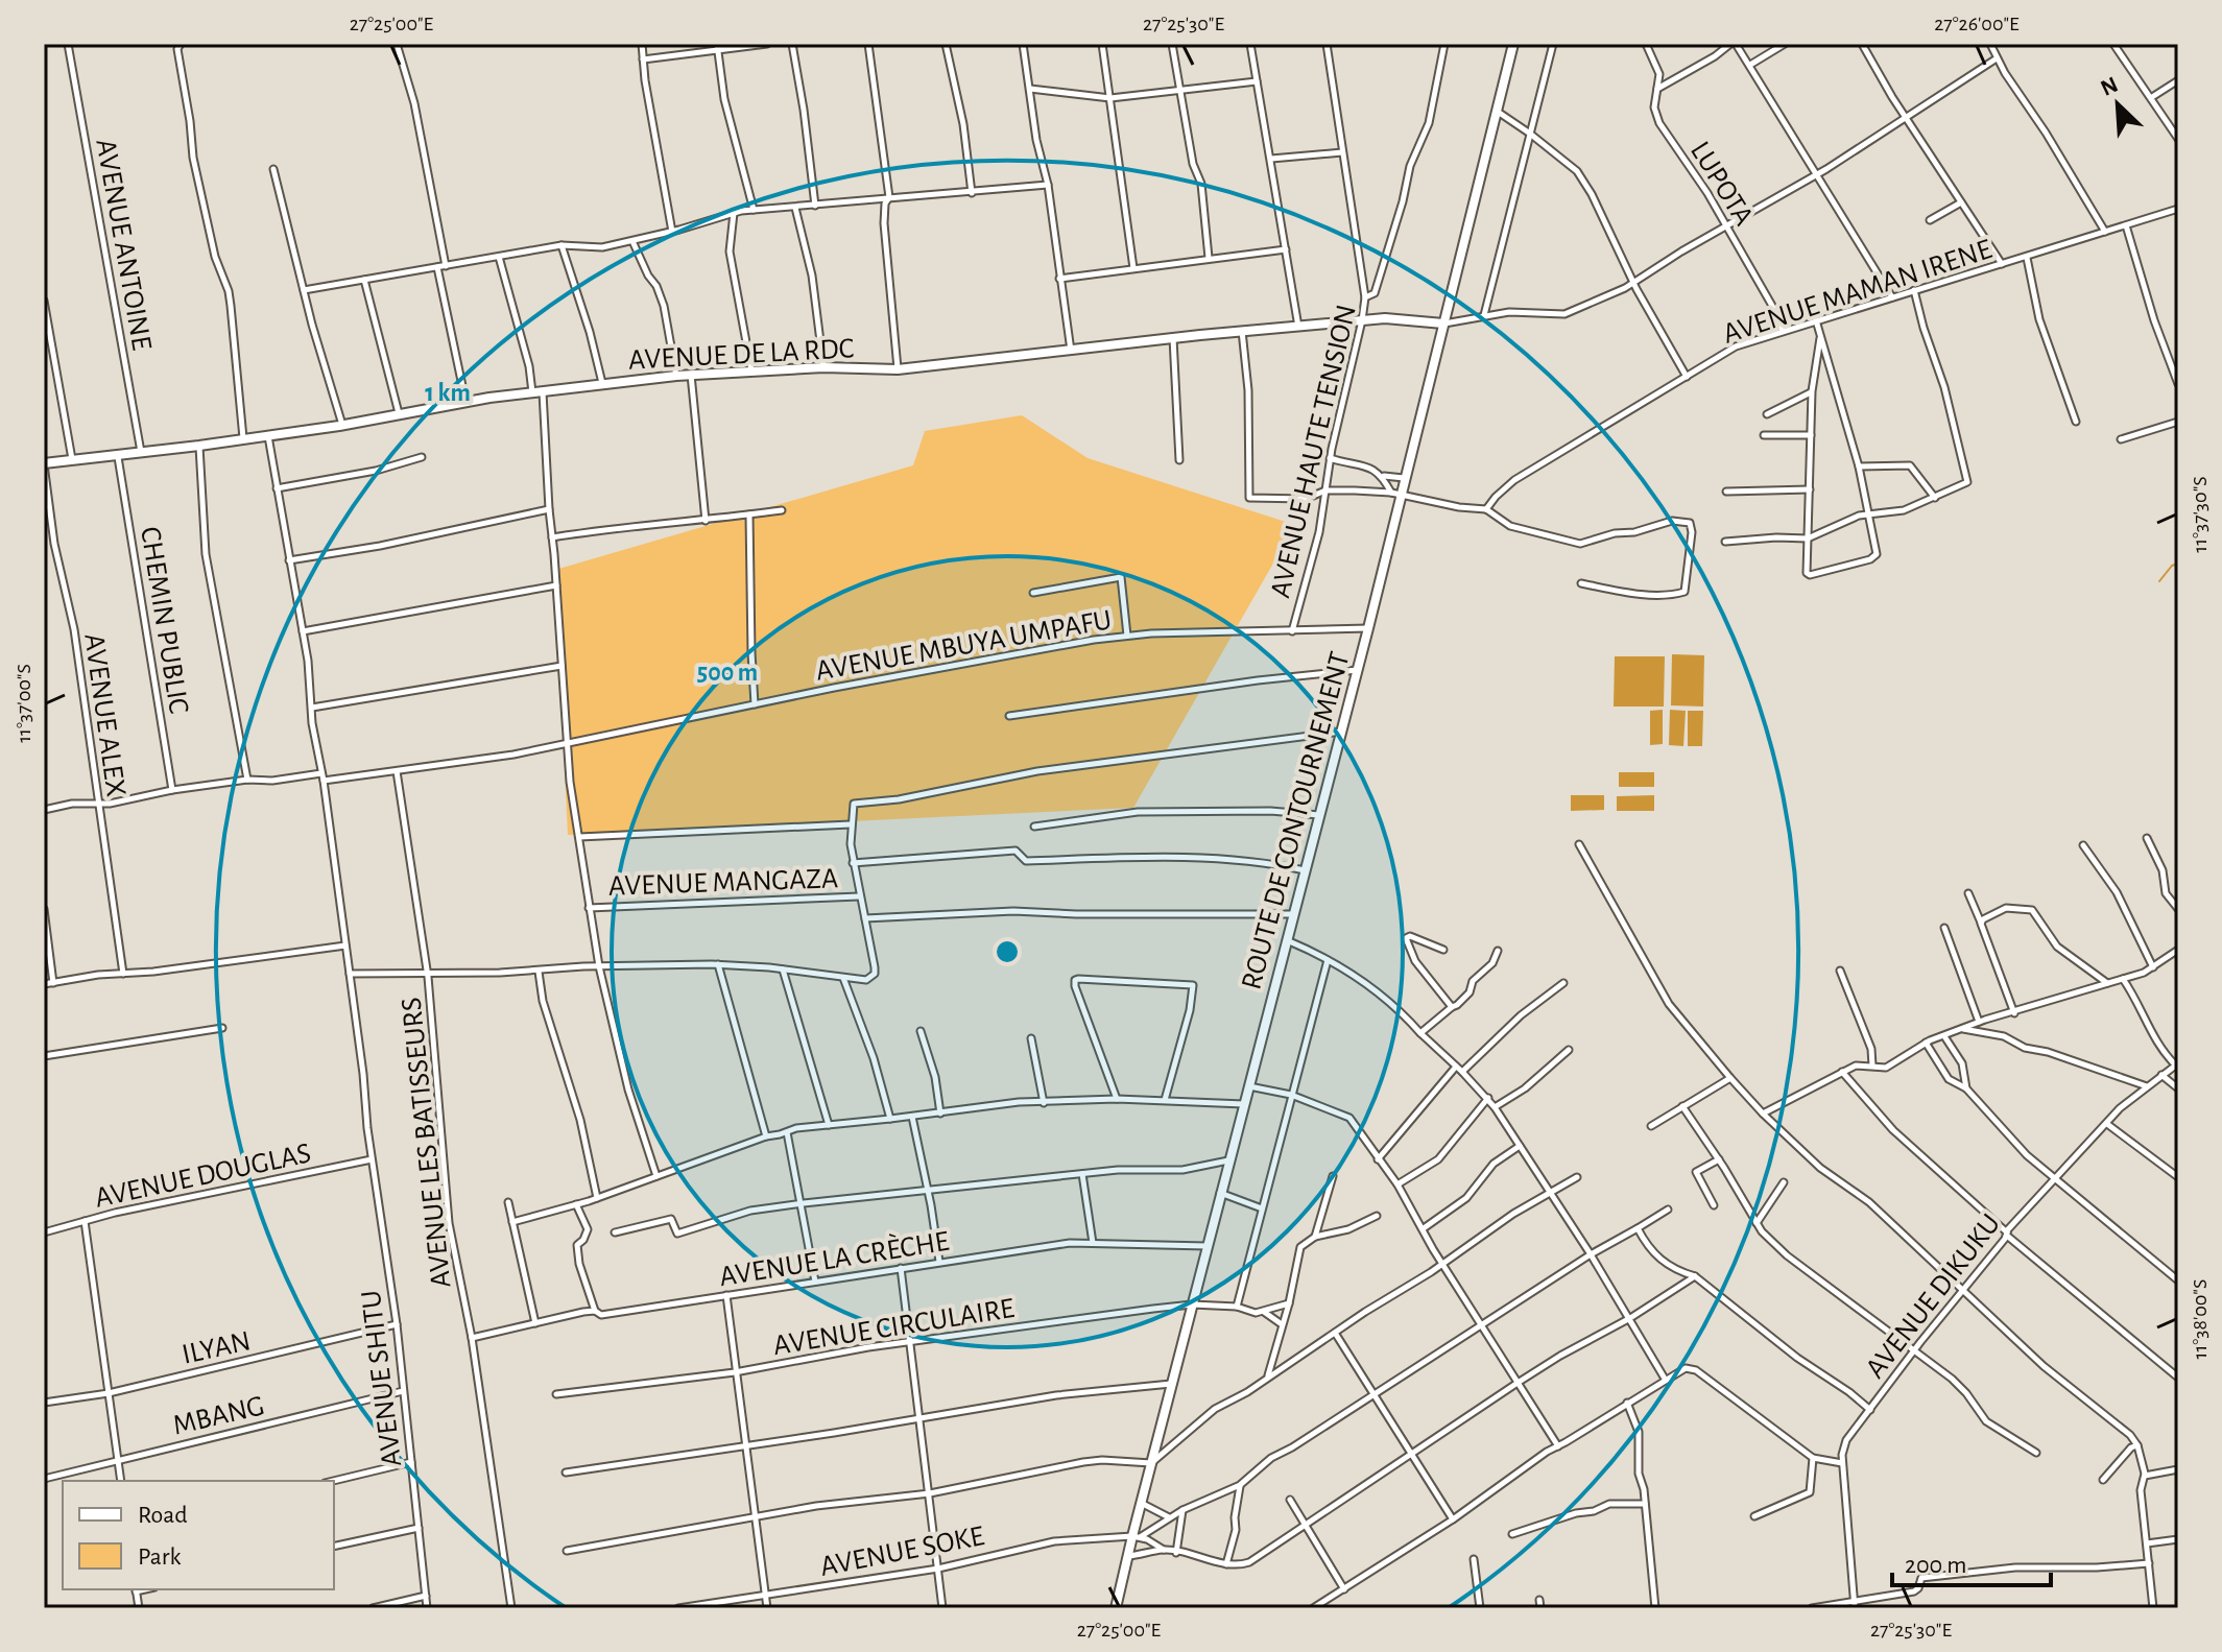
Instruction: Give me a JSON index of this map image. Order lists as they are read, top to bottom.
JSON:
{
  "streets": {
    "street": [
      "LUPOTA",
      "AVENUE ANTOINE",
      "AVENUE MAMAN IRENE",
      "AVENUE DE LA RDC",
      "AVENUE HAUTE TENSION",
      "CHEMIN PUBLIC",
      "AVENUE MBUYA UMPAFU",
      "AVENUE ALEX",
      "ROUTE DE CONTOURNEMENT",
      "AVENUE MANGAZA",
      "AVENUE LES BATISSEURS",
      "AVENUE DOUGLAS",
      "AVENUE LA CRÈCHE",
      "AVENUE DIKUKU",
      "AVENUE CIRCULAIRE",
      "ILYAN",
      "AVENUE SHITU",
      "MBANG",
      "AVENUE SOKE"
    ]
  },
  "crossings": [
    ["LUPOTA", "AVENUE MAMAN IRENE"],
    ["AVENUE ANTOINE", "AVENUE DE LA RDC"],
    ["AVENUE DE LA RDC", "AVENUE HAUTE TENSION"],
    ["AVENUE DE LA RDC", "CHEMIN PUBLIC"],
    ["AVENUE DE LA RDC", "AVENUE ALEX"],
    ["AVENUE DE LA RDC", "ROUTE DE CONTOURNEMENT"],
    ["AVENUE DE LA RDC", "AVENUE SHITU"],
    ["AVENUE HAUTE TENSION", "AVENUE MBUYA UMPAFU"],
    ["AVENUE MBUYA UMPAFU", "ROUTE DE CONTOURNEMENT"],
    ["AVENUE MBUYA UMPAFU", "AVENUE LES BATISSEURS"],
    ["AVENUE MBUYA UMPAFU", "AVENUE SHITU"],
    ["ROUTE DE CONTOURNEMENT", "AVENUE LA CRÈCHE"],
    ["ROUTE DE CONTOURNEMENT", "AVENUE CIRCULAIRE"],
    ["ROUTE DE CONTOURNEMENT", "AVENUE SOKE"],
    ["AVENUE LES BATISSEURS", "AVENUE LA CRÈCHE"],
    ["AVENUE DOUGLAS", "AVENUE SHITU"],
    ["ILYAN", "AVENUE SHITU"],
    ["AVENUE SHITU", "MBANG"]
  ],
  "legend": ["Road", "Park"],
  "scale_bar": "200 m",
  "north": "top left",
  "coordinates": [
    "27°25'00\"E",
    "27°25'30\"E",
    "27°26'00\"E",
    "11°37'30\"S",
    "11°37'00\"S",
    "11°38'00\"S"
  ],
  "rings": ["1 km", "500 m"]
}
